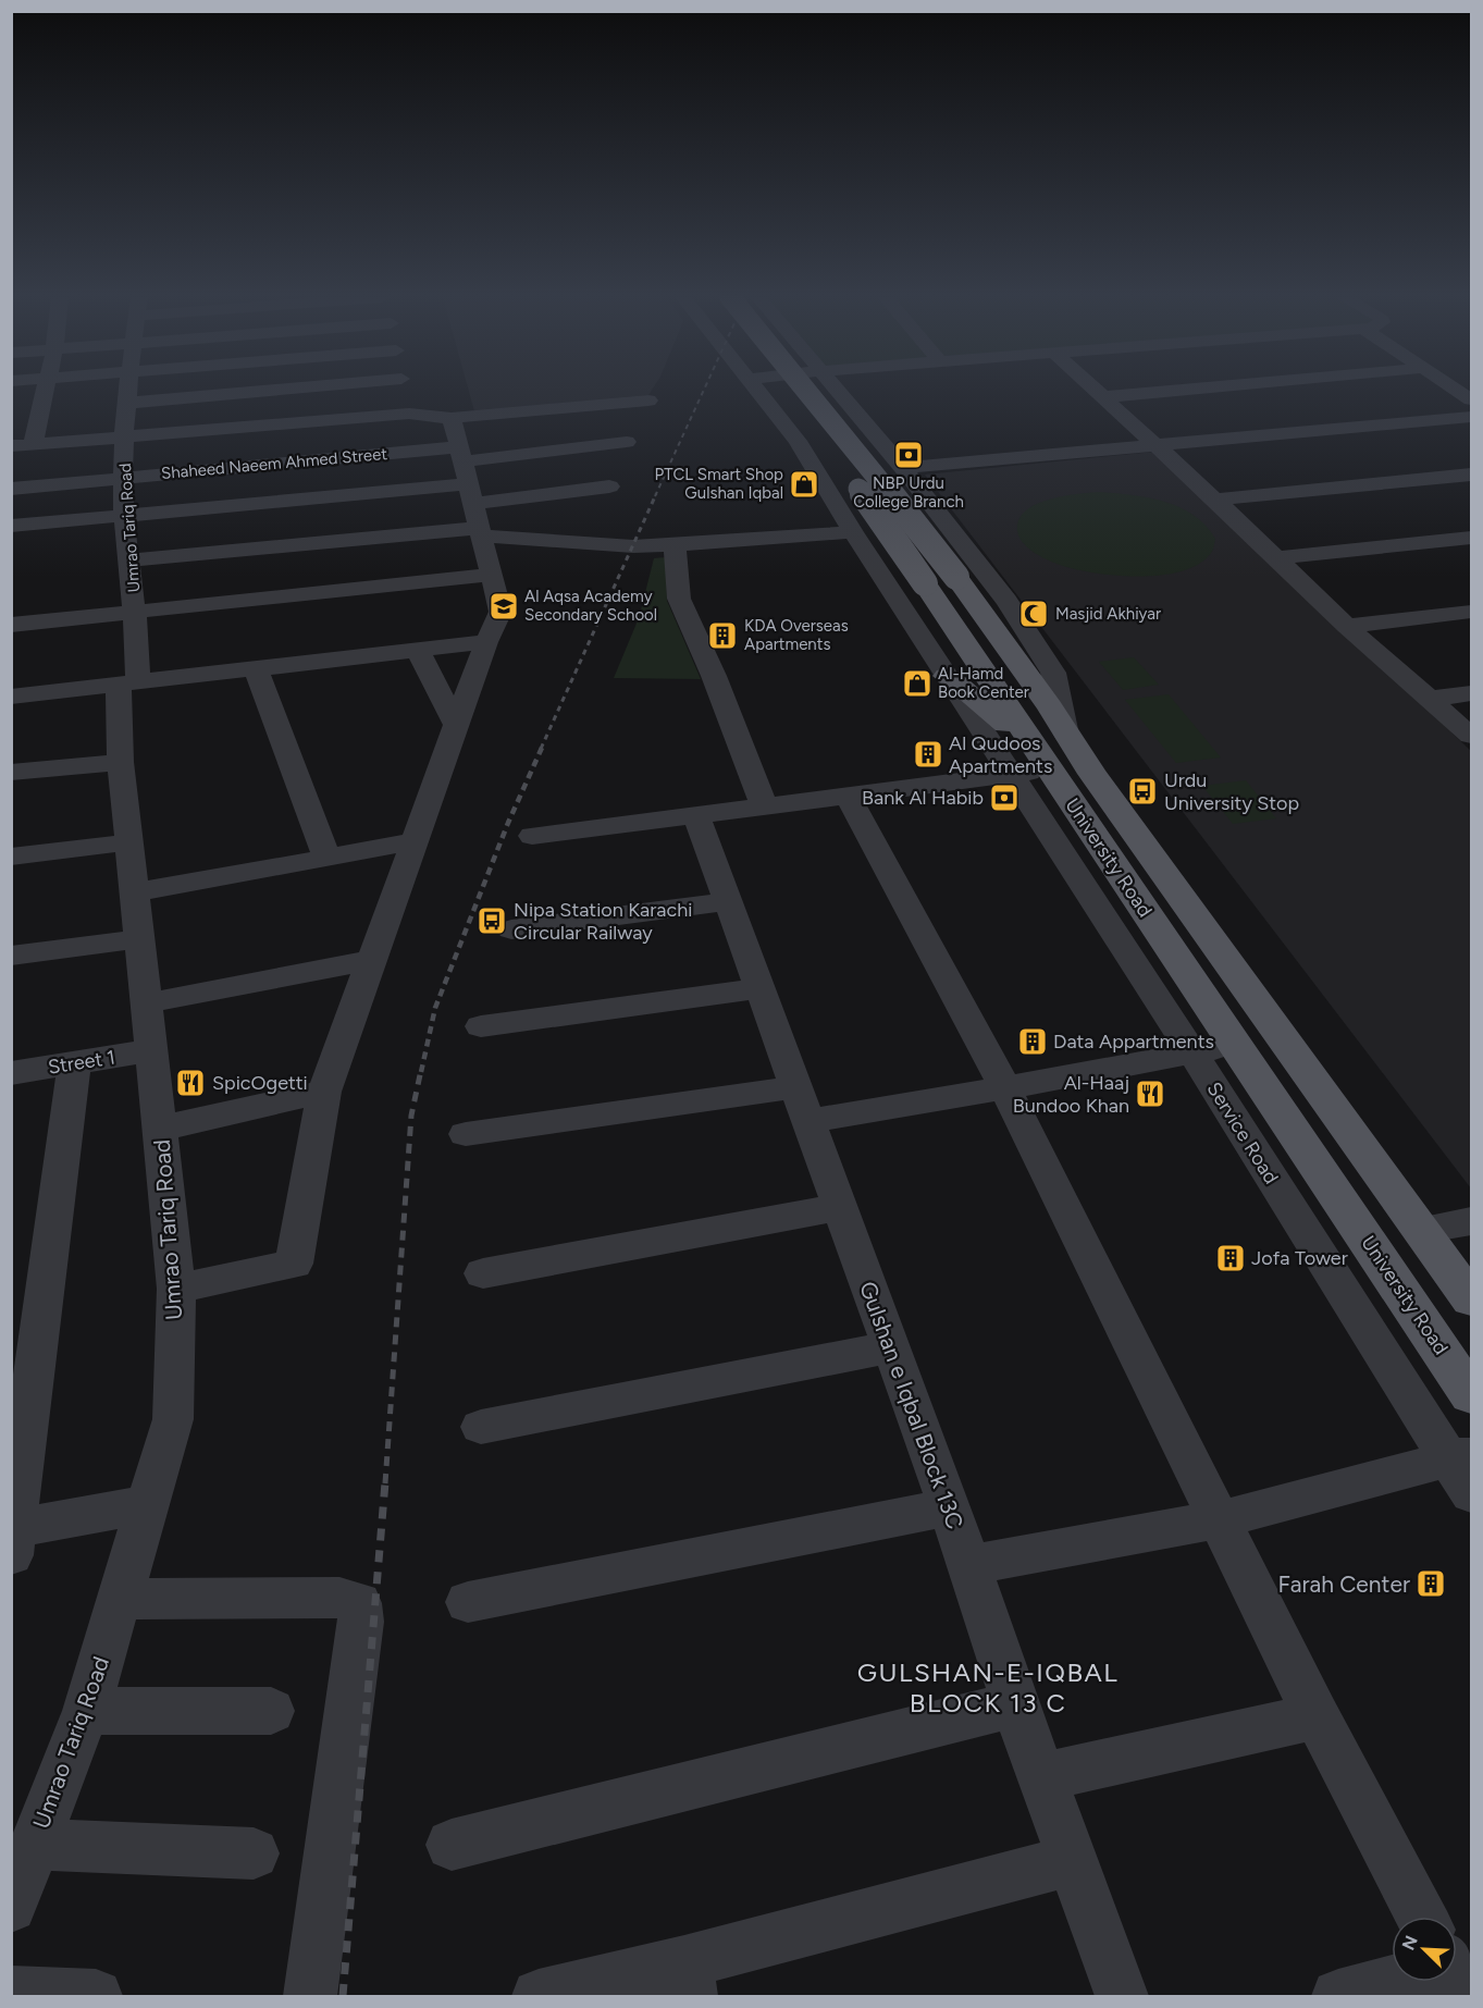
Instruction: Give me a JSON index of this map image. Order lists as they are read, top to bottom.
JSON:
{
  "streets": {
    "main road": ["University Road"],
    "street": [
      "Shaheed Naeem Ahmed Street",
      "Umrao Tariq Road",
      "Street 1",
      "Service Road",
      "Gulshan e Iqbal Block 13C"
    ]
  },
  "crossings": [
    ["Shaheed Naeem Ahmed Street", "Umrao Tariq Road"],
    ["Umrao Tariq Road", "Street 1"]
  ],
  "districts": ["GULSHAN-E-IQBAL BLOCK 13 C"],
  "places": {
    "bank": ["NBP Urdu College Branch", "Bank Al Habib"],
    "shop": ["PTCL Smart Shop Gulshan Iqbal", "Al-Hamd Book Center"],
    "school or university": ["Al Aqsa Academy Secondary School"],
    "mosque": ["Masjid Akhiyar"],
    "building": [
      "KDA Overseas Apartments",
      "Al Qudoos Apartments",
      "Data Appartments",
      "Jofa Tower",
      "Farah Center"
    ],
    "bus stop": ["Urdu University Stop", "Nipa Station Karachi Circular Railway"],
    "restaurant": ["SpicOgetti", "Al-Haaj Bundoo Khan"]
  },
  "north": "top left"
}
